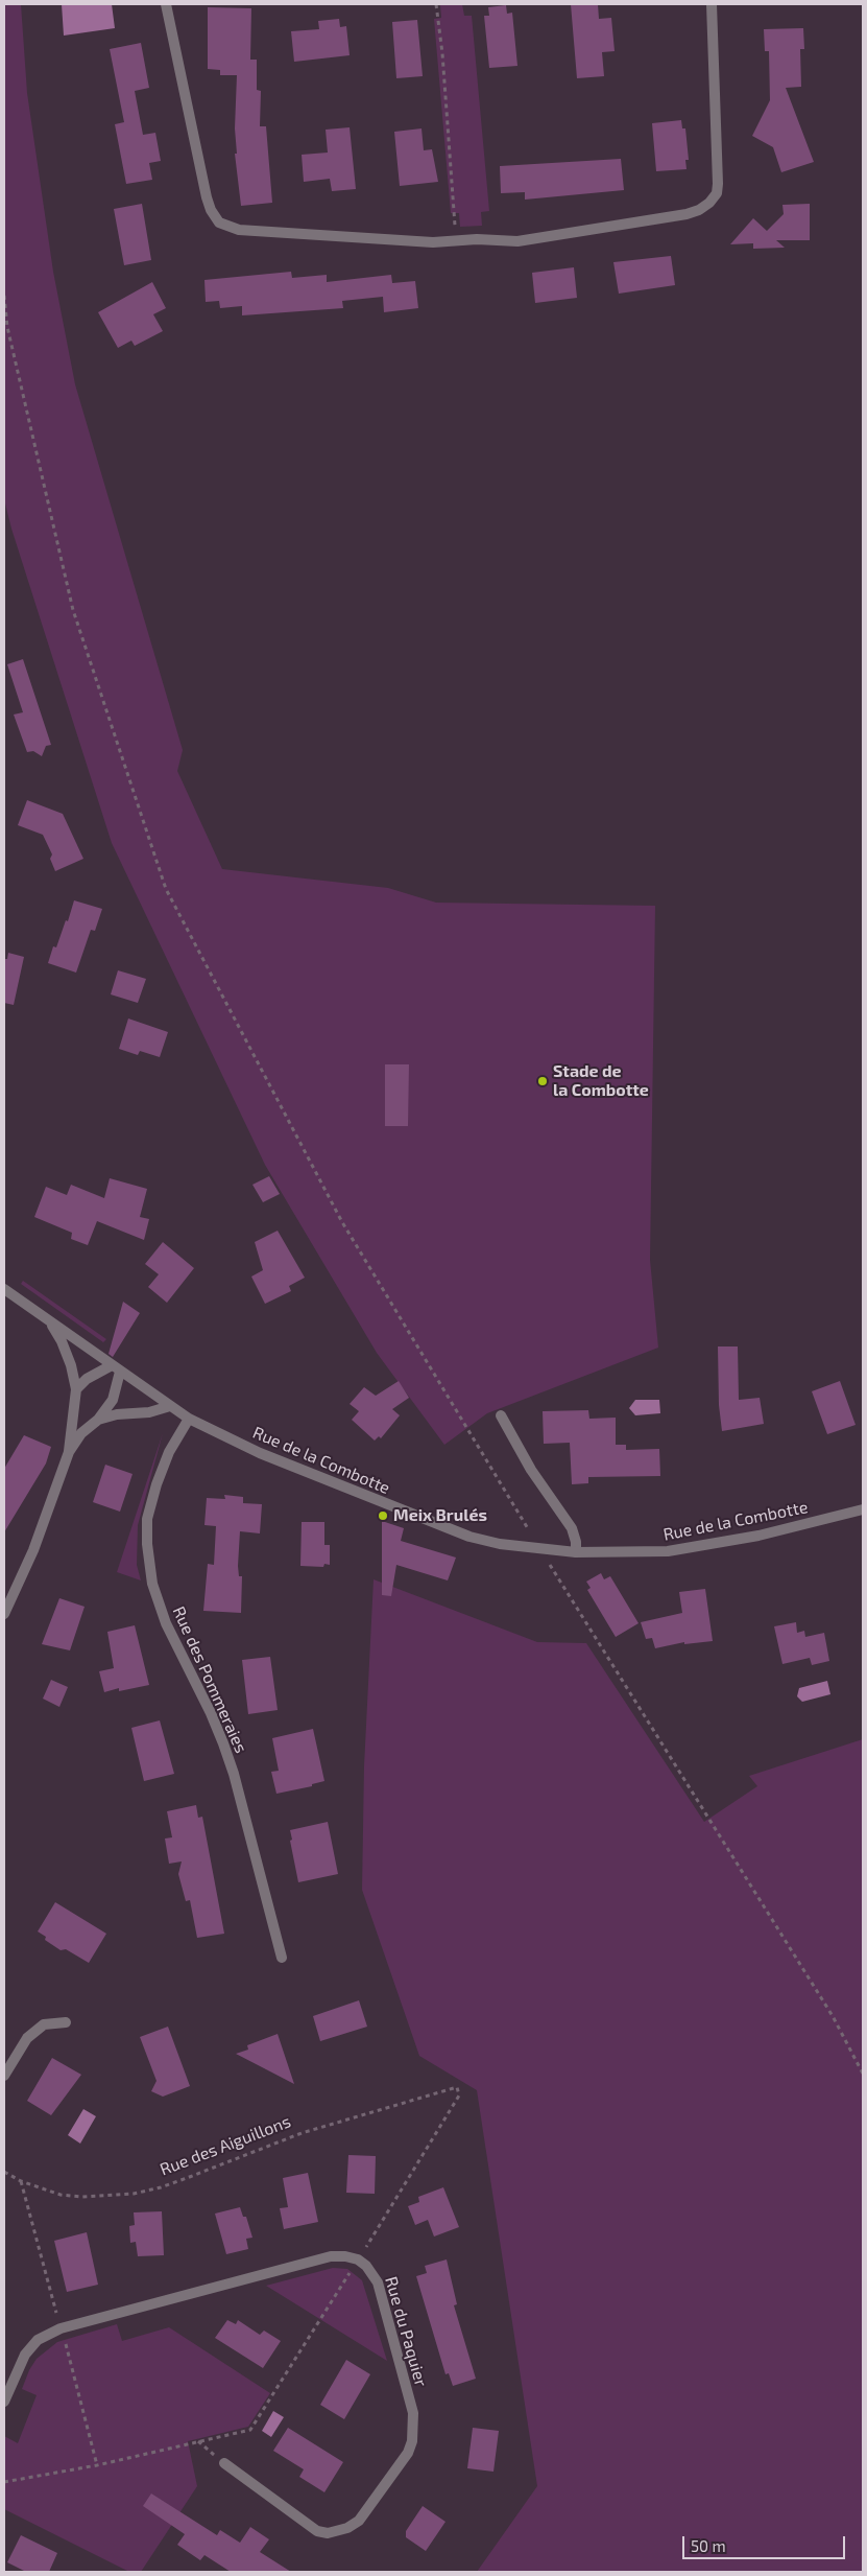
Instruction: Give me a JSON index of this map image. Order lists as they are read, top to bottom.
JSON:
{
  "streets": {
    "street": ["Rue de la Combotte", "Rue des Pommeraies", "Rue du Paquier"],
    "path": ["Rue des Aiguillons"]
  },
  "crossings": [
    ["Rue de la Combotte", "Rue des Pommeraies"],
    ["Rue des Aiguillons", "Rue du Paquier"]
  ],
  "places": ["Stade de la Combotte", "Meix Brulés"],
  "scale_bar": "50 m"
}
